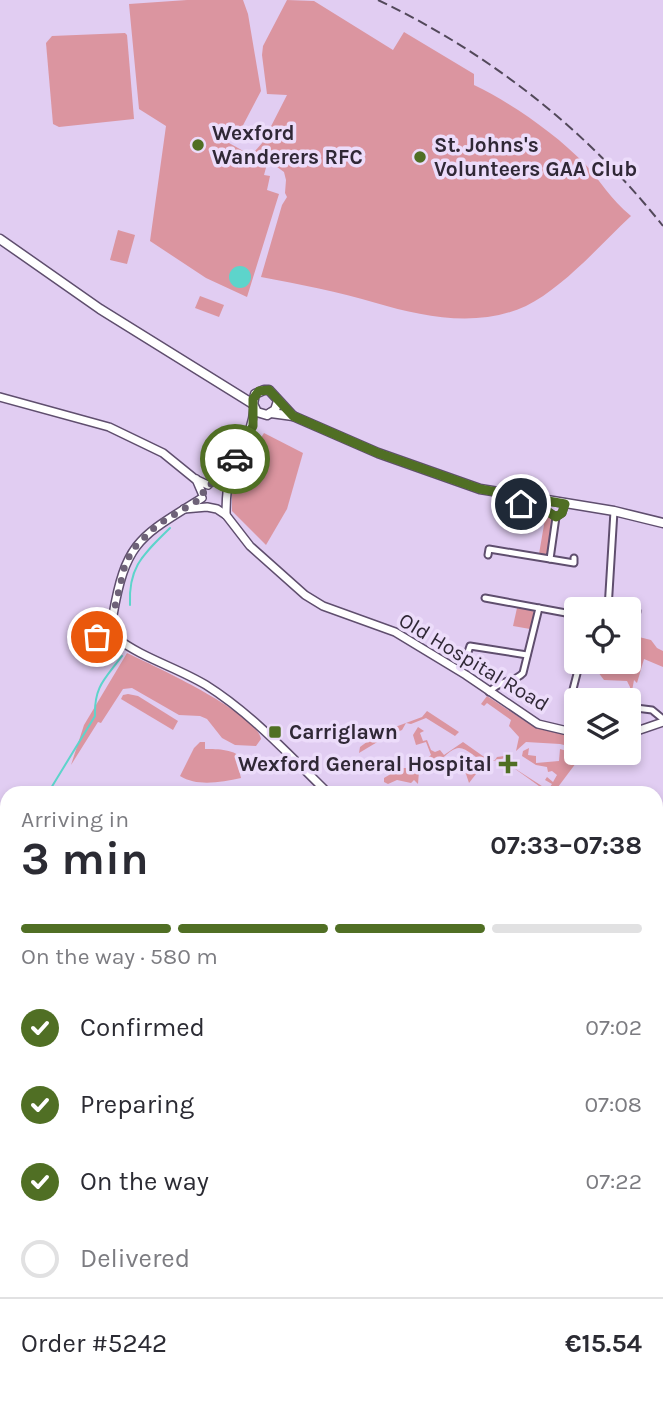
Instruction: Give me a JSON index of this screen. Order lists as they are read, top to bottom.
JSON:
{
  "streets": {
    "street": ["Old Hospital Road"]
  },
  "places": {
    "other": ["Wexford Wanderers RFC", "St. Johns's Volunteers GAA Club"],
    "transit": ["Carriglawn"],
    "health": ["Wexford General Hospital"]
  },
  "page": {
    "heading": ["3 min", "Arriving in", "07:33–07:38"],
    "panel": ["Order #5242", "€15.54"],
    "bar": "On the way · 580 m",
    "list": [
      ["Confirmed", "07:02"],
      ["Preparing", "07:08"],
      ["On the way", "07:22"],
      "Delivered"
    ]
  }
}
